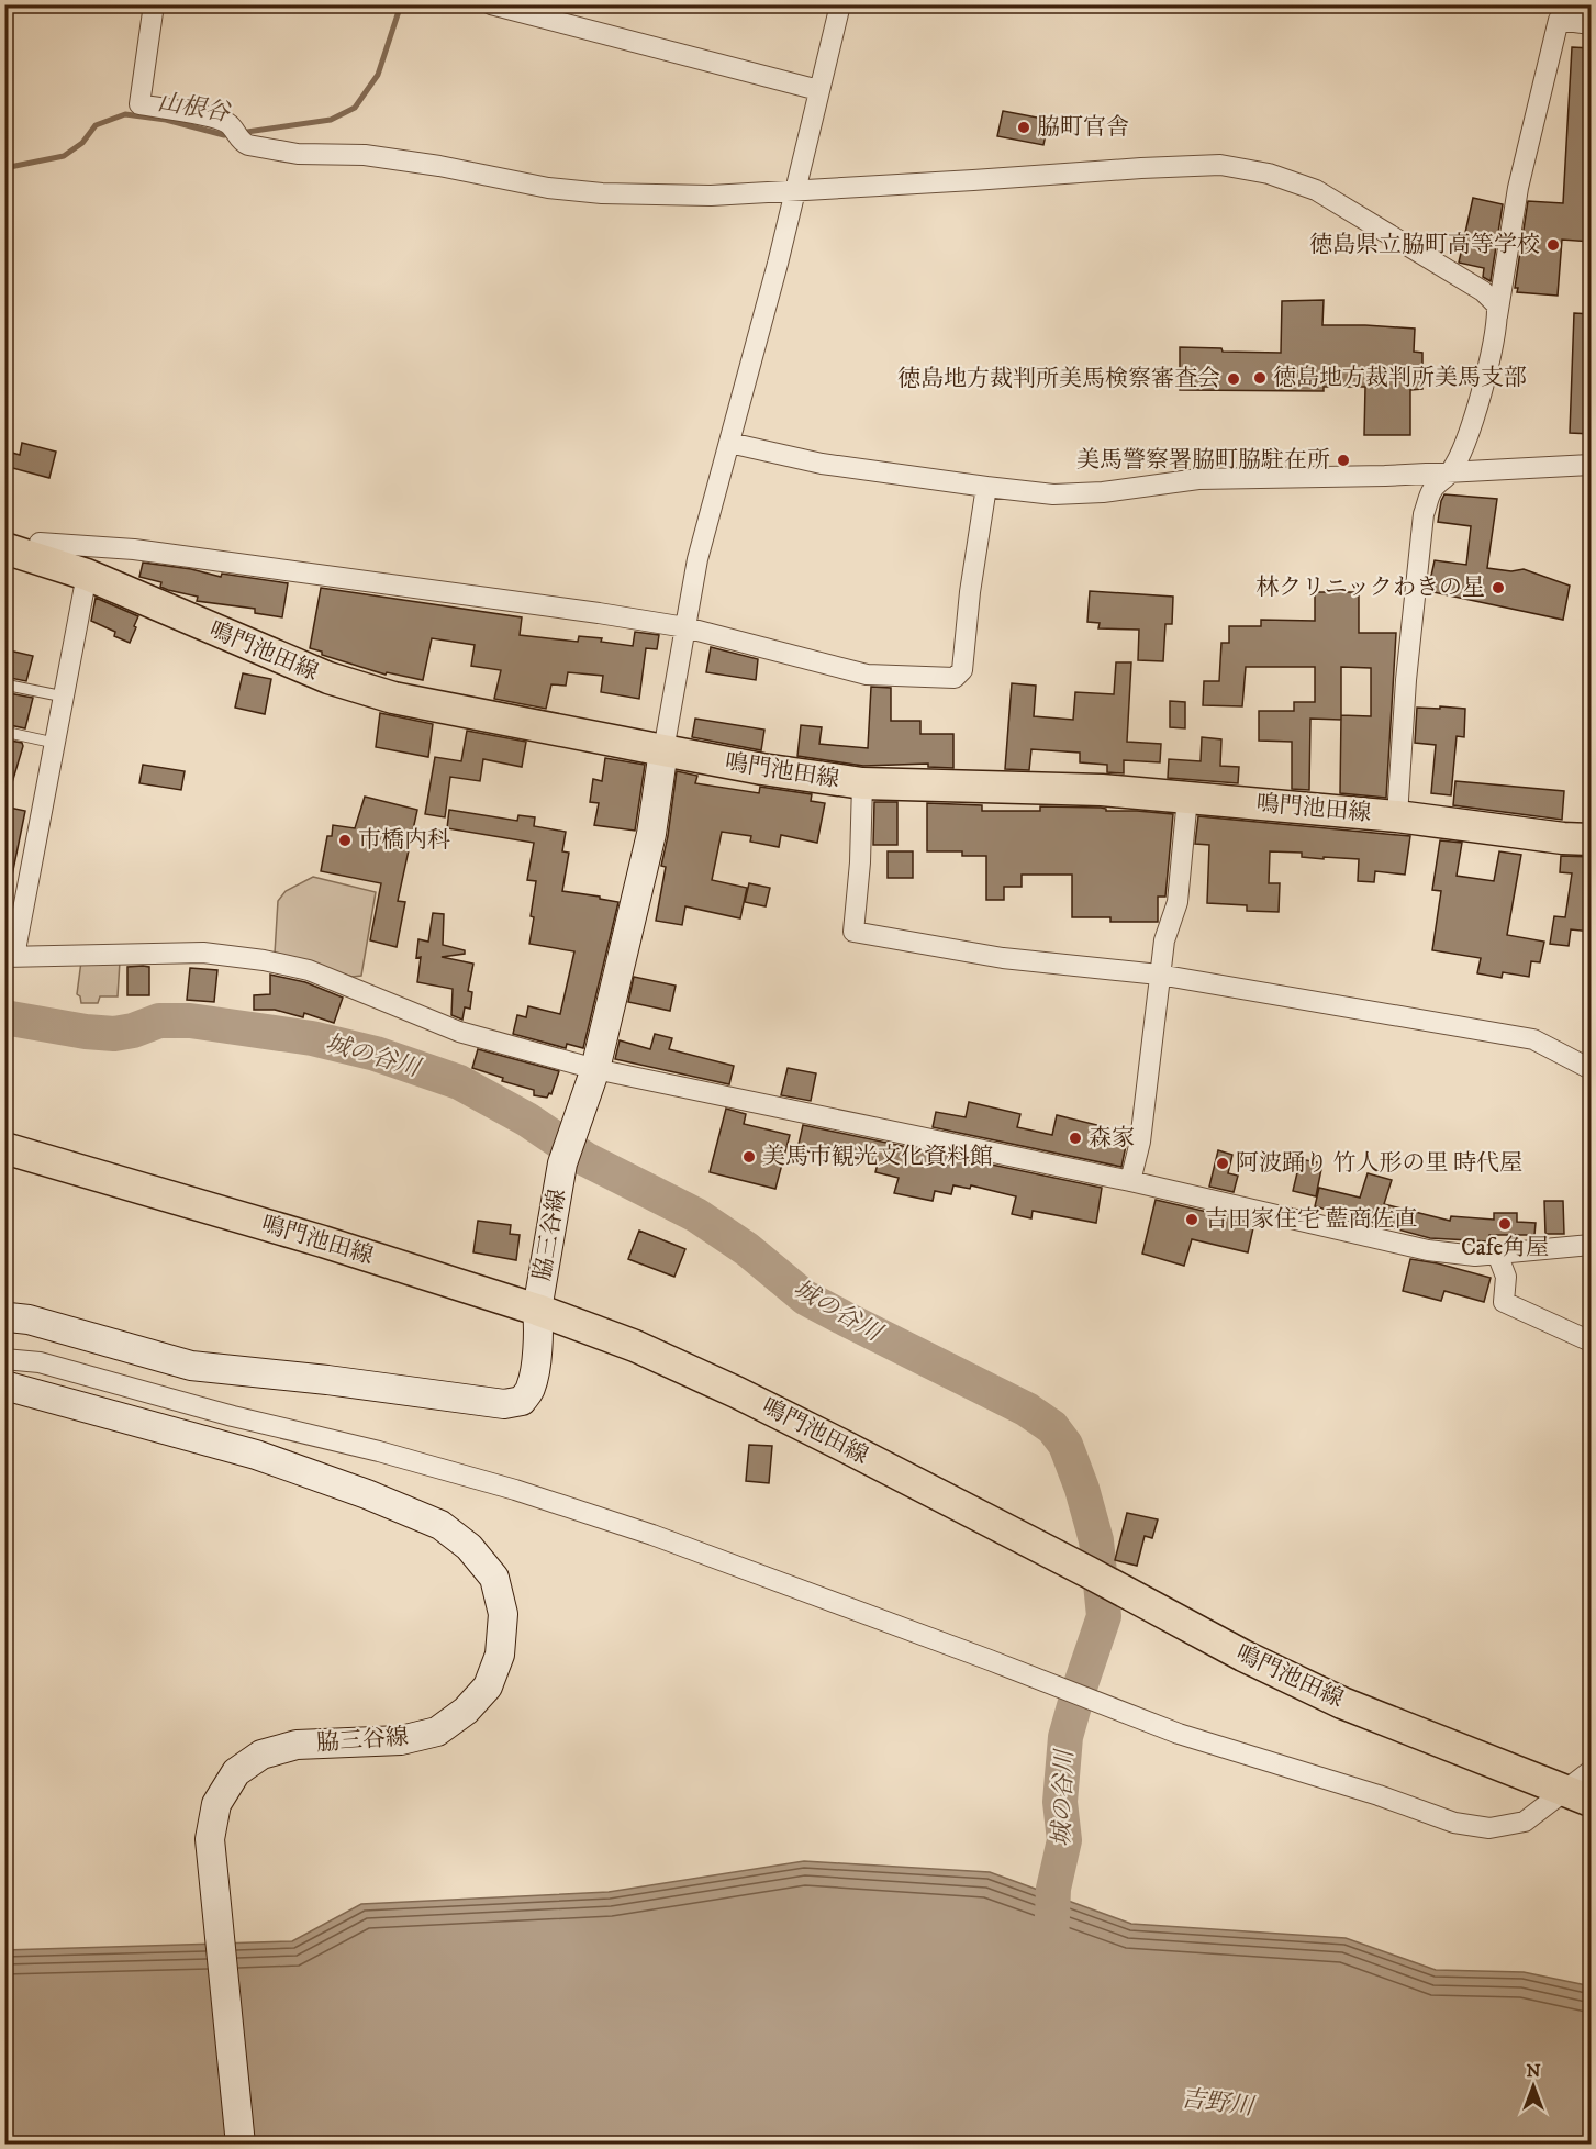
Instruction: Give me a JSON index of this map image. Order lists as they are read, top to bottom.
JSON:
{
  "streets": {
    "main road": ["鳴門池田線", "脇三谷線"]
  },
  "crossings": [
    ["鳴門池田線", "脇三谷線"]
  ],
  "water": ["山根谷", "城の谷川", "吉野川"],
  "places": [
    "脇町官舎",
    "徳島県立脇町高等学校",
    "徳島地方裁判所美馬支部",
    "徳島地方裁判所美馬検察審査会",
    "美馬警察署脇町脇駐在所",
    "林クリニックわきの星",
    "市橋内科",
    "森家",
    "美馬市観光文化資料館",
    "阿波踊り 竹人形の里 時代屋",
    "吉田家住宅 藍商佐直",
    "Cafe角屋"
  ],
  "north": "top"
}
